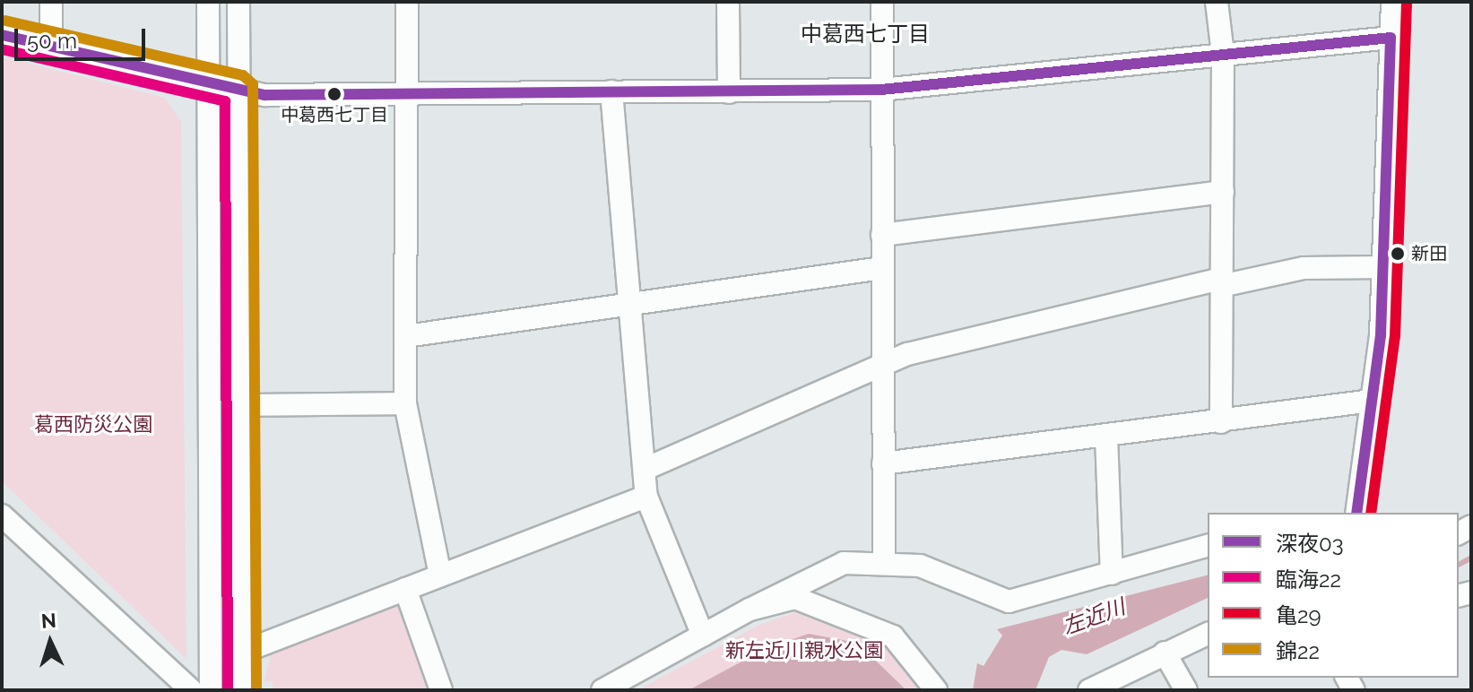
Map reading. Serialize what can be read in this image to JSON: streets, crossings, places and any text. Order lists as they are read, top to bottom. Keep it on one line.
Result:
{"districts":["中葛西七丁目"],"water":["左近川"],"parks":["葛西防災公園","新左近川親水公園"],"places":["中葛西七丁目","新田"],"lines":["transit line 亀29","transit line 錦22","transit line 深夜03","transit line 臨海22"],"legend":["深夜03","臨海22","亀29","錦22"],"scale_bar":"50 m","north":"top"}
